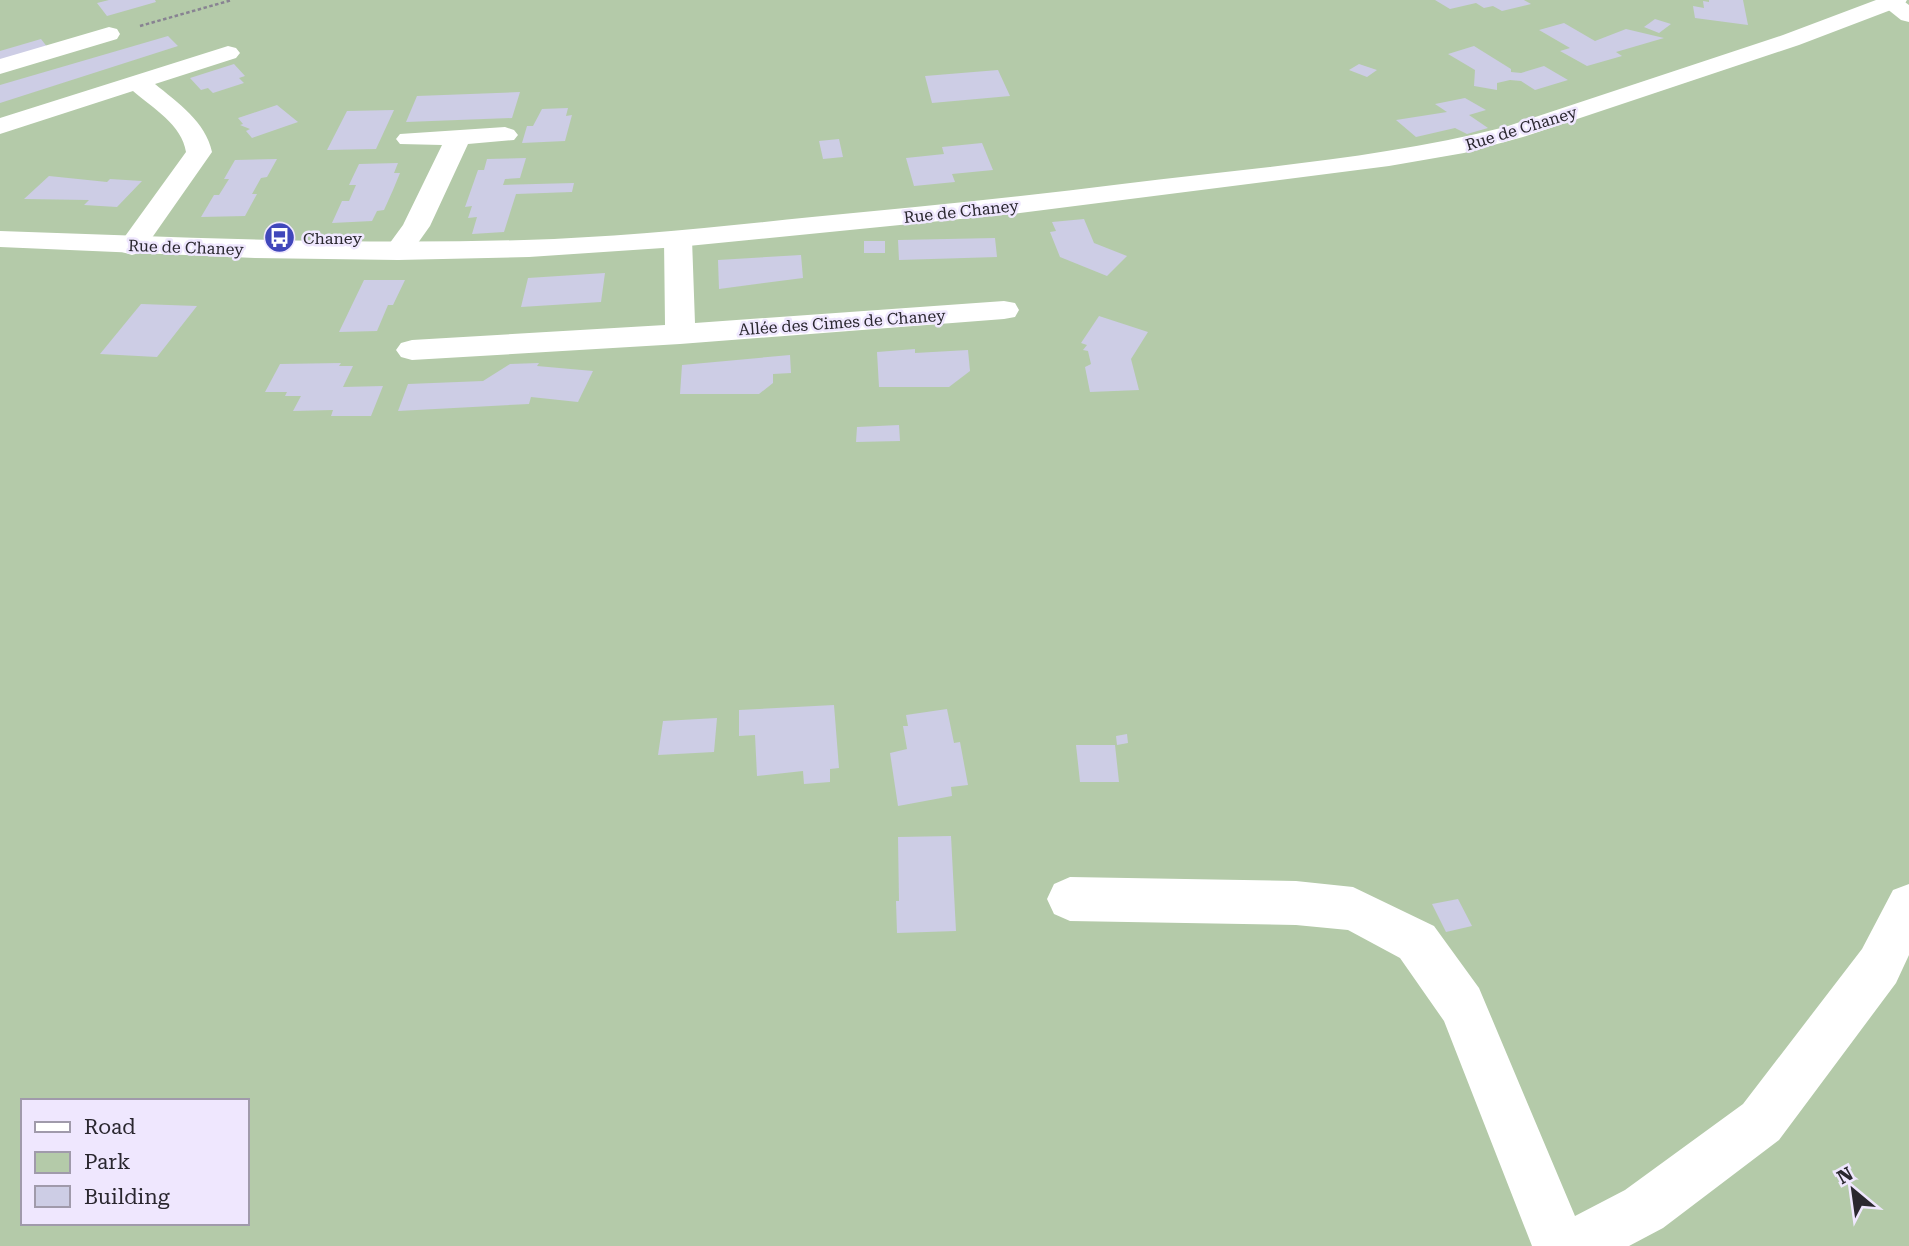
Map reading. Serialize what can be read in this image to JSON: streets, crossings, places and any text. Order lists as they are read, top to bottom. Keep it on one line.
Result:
{"streets":{"street":["Rue de Chaney","Allée des Cimes de Chaney"]},"places":{"bus stop":["Chaney"]},"legend":["Road","Park","Building"],"north":"top left"}
